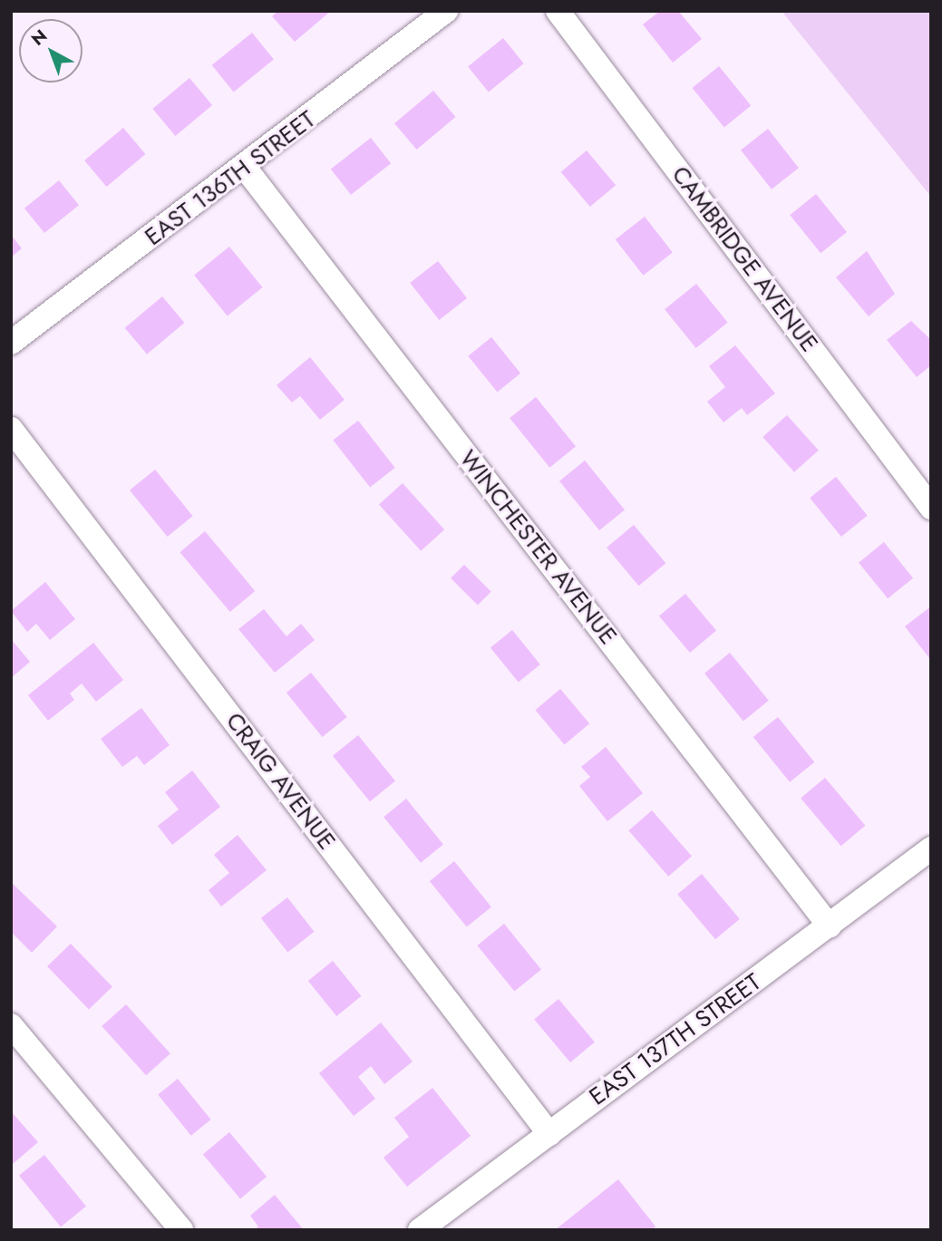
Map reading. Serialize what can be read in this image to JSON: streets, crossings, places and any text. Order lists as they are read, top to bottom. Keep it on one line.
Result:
{"streets":{"street":["EAST 136TH STREET","CAMBRIDGE AVENUE","WINCHESTER AVENUE","CRAIG AVENUE","EAST 137TH STREET"]},"crossings":[["EAST 136TH STREET","WINCHESTER AVENUE"],["WINCHESTER AVENUE","EAST 137TH STREET"],["CRAIG AVENUE","EAST 137TH STREET"]],"north":"top left"}
